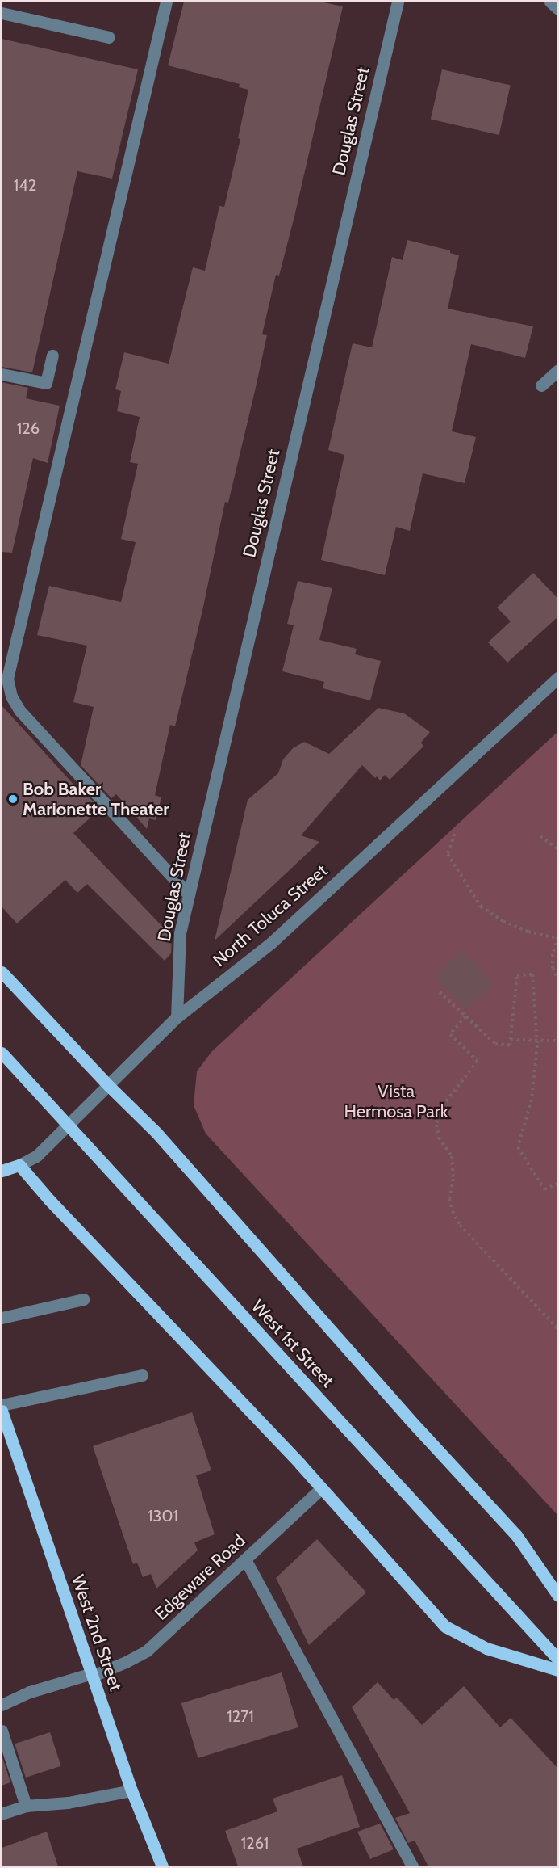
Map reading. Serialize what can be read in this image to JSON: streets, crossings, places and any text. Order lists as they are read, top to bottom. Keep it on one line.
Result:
{"streets":{"main road":["North Toluca Street","West 1st Street","West 2nd Street"],"street":["Douglas Street","Edgeware Road"]},"crossings":[["Douglas Street","North Toluca Street"],["Edgeware Road","West 2nd Street"]],"parks":["Vista Hermosa Park"],"places":["Bob Baker Marionette Theater"],"house_numbers":["142","126","1301","1271","1261"]}
